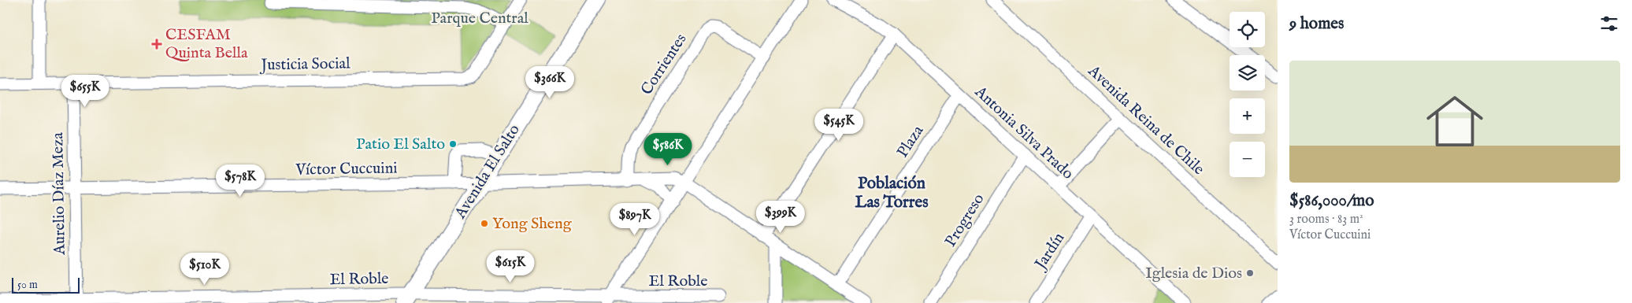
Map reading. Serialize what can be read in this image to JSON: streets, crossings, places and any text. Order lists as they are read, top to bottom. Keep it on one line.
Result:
{"streets":{"main road":["Avenida El Salto"],"street":["Justicia Social","Corrientes","Avenida Reina de Chile","Antonia Silva Prado","Plaza","Víctor Cuccuini","Aurelio Díaz Meza","Progreso","Jardín","El Roble"]},"crossings":[["Justicia Social","Aurelio Díaz Meza"],["Corrientes","Víctor Cuccuini"],["Antonia Silva Prado","Plaza"],["Antonia Silva Prado","Progreso"],["Antonia Silva Prado","Jardín"],["Plaza","Víctor Cuccuini"],["Víctor Cuccuini","Avenida El Salto"],["Víctor Cuccuini","Aurelio Díaz Meza"],["Avenida El Salto","El Roble"],["Aurelio Díaz Meza","El Roble"]],"districts":["Población Las Torres"],"parks":["Parque Central"],"places":{"health":["CESFAM Quinta Bella"],"other":["Patio El Salto","Yong Sheng","Iglesia de Dios"]},"scale_bar":"50 m","page":{"heading":"9 homes","map_buttons":["+","−"],"list":[{"name":"$586,000/mo","note":"3 rooms · 83 m² · Víctor Cuccuini"}],"price":["$366K","$655K","$545K","$586K","$578K","$399K","$897K","$615K","$510K"],"scale":"50 m"}}
